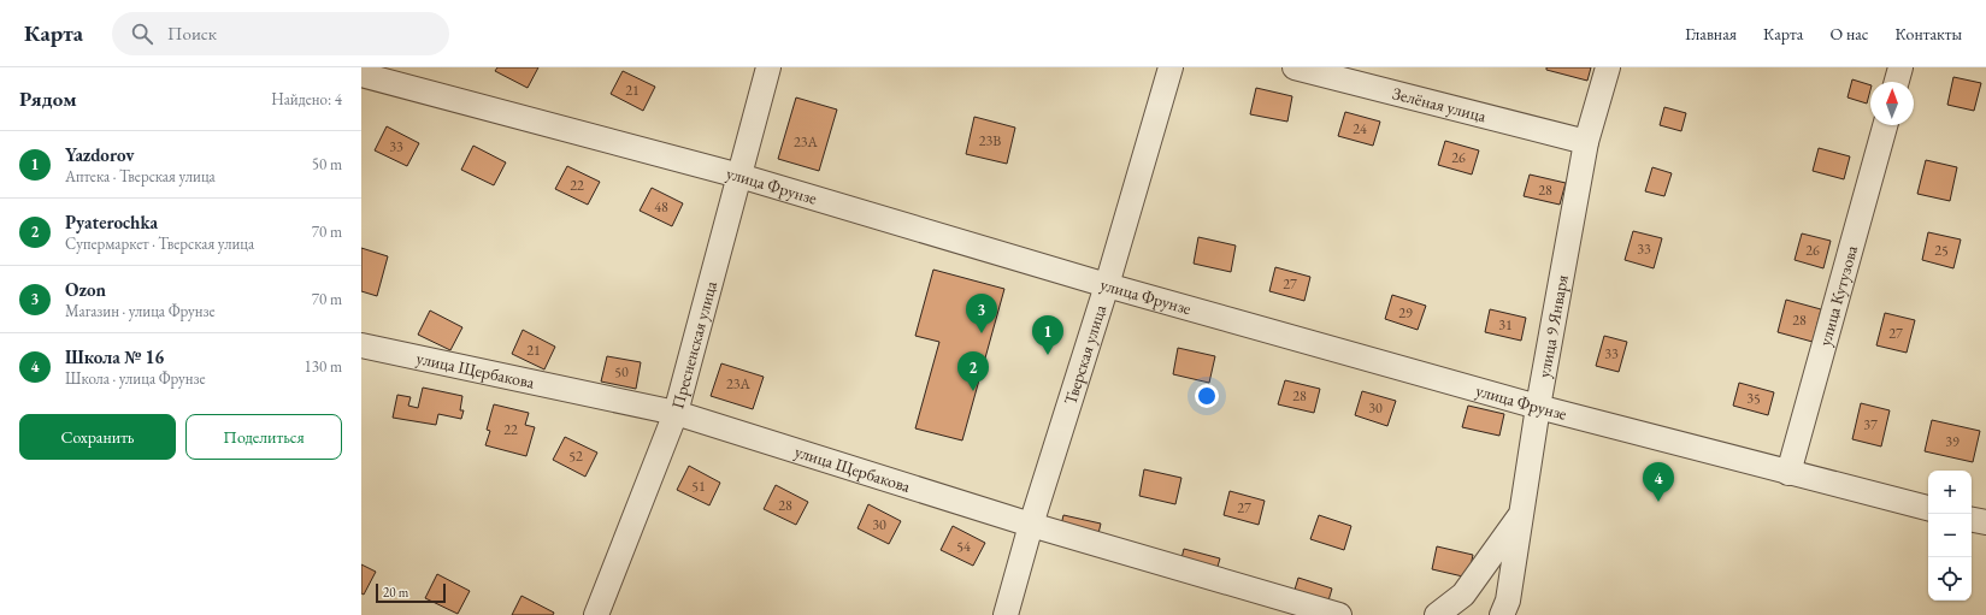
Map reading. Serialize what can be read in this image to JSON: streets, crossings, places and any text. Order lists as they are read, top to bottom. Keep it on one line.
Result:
{"streets":{"street":["Зелёная улица","улица Фрунзе","улица Кутузова","улица 9 Января","Пресненская улица","Тверская улица","улица Щербакова"]},"crossings":[["Зелёная улица","улица 9 Января"],["улица Фрунзе","улица Кутузова"],["улица Фрунзе","улица 9 Января"],["улица Фрунзе","Пресненская улица"],["улица Фрунзе","Тверская улица"],["Пресненская улица","улица Щербакова"],["Тверская улица","улица Щербакова"]],"house_numbers":["21","24","23В","23А","33","26","22","28","48","33","26","25","27","29","28","31","27","21","33","50","23А","28","35","30","37","22","39","52","51","28","27","30","54"],"scale_bar":"20 m","north":"top","page":{"header":"Карта","search":"Поиск","nav":["Главная","Карта","О нас","Контакты"],"heading":["Рядом","Найдено: 4"],"list":[{"mark":"1","name":"Yazdorov","note":"Аптека · Тверская улица","value":"50 m"},{"mark":"2","name":"Pyaterochka","note":"Супермаркет · Тверская улица","value":"70 m"},{"mark":"3","name":"Ozon","note":"Магазин · улица Фрунзе","value":"70 m"},{"mark":"4","name":"Школа № 16","note":"Школа · улица Фрунзе","value":"130 m"}],"pins":["3","1","2","4"],"buttons":["Сохранить","Поделиться"],"map_buttons":["+","−"],"scale":"20 m"}}
